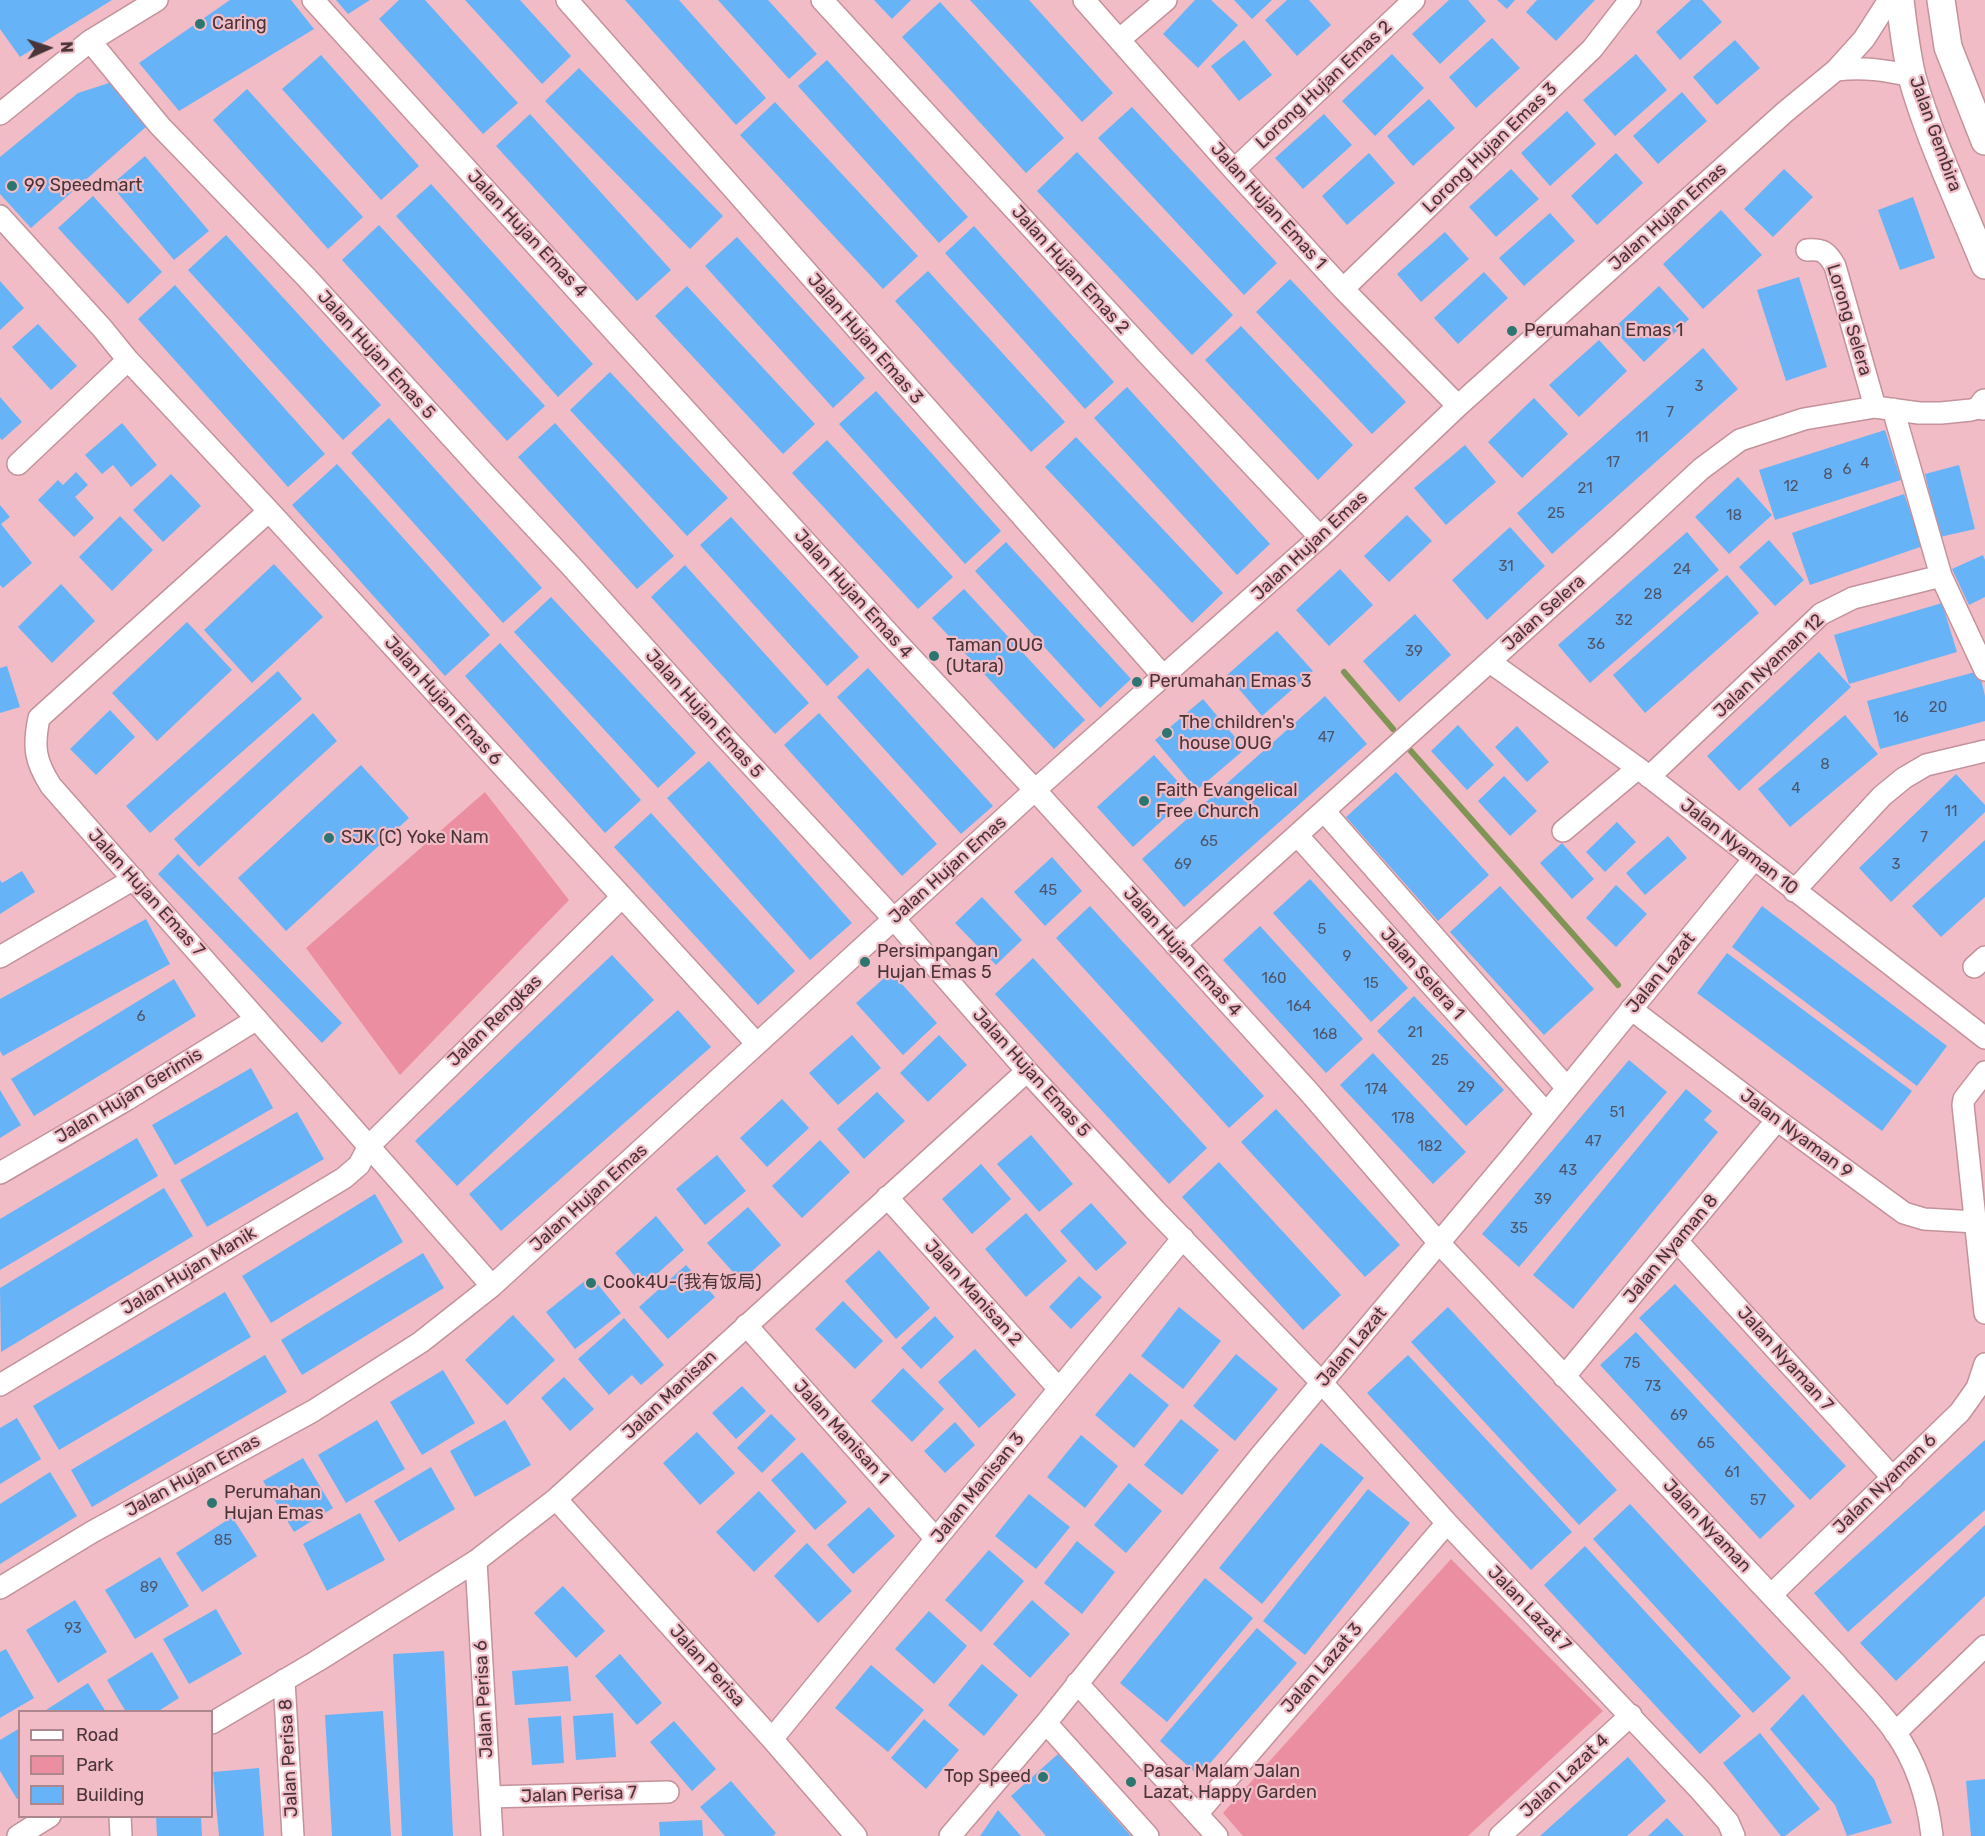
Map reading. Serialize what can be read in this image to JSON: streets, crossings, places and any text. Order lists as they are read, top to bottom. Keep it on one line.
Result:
{"streets":{"main road":["Jalan Gembira"],"street":["Lorong Hujan Emas 2","Lorong Hujan Emas 3","Jalan Hujan Emas 1","Jalan Hujan Emas","Jalan Hujan Emas 4","Jalan Hujan Emas 2","Lorong Selera","Jalan Hujan Emas 3","Jalan Hujan Emas 5","Jalan Selera","Jalan Nyaman 12","Jalan Hujan Emas 6","Jalan Nyaman 10","Jalan Hujan Emas 7","Jalan Lazat","Jalan Selera 1","Jalan Rengkas","Jalan Hujan Gerimis","Jalan Nyaman 9","Jalan Nyaman 8","Jalan Hujan Manik","Jalan Manisan 2","Jalan Nyaman 7","Jalan Manisan","Jalan Manisan 1","Jalan Nyaman 6","Jalan Manisan 3","Jalan Nyaman","Jalan Lazat 7","Jalan Perisa","Jalan Lazat 3","Jalan Perisa 6","Jalan Perisa 8","Jalan Lazat 4","Jalan Perisa 7"]},"crossings":[["Lorong Hujan Emas 2","Jalan Hujan Emas 1"],["Lorong Hujan Emas 3","Jalan Hujan Emas 1"],["Jalan Hujan Emas 1","Jalan Hujan Emas"],["Jalan Hujan Emas","Jalan Hujan Emas 4"],["Jalan Hujan Emas","Jalan Hujan Emas 2"],["Jalan Hujan Emas","Jalan Hujan Emas 3"],["Jalan Hujan Emas","Jalan Hujan Emas 5"],["Jalan Hujan Emas","Jalan Hujan Emas 6"],["Jalan Hujan Emas","Jalan Hujan Emas 7"],["Jalan Hujan Emas 4","Jalan Selera"],["Jalan Hujan Emas 4","Jalan Lazat"],["Jalan Hujan Emas 4","Jalan Nyaman"],["Lorong Selera","Jalan Selera"],["Jalan Hujan Emas 5","Jalan Lazat"],["Jalan Hujan Emas 5","Jalan Manisan"],["Jalan Hujan Emas 5","Jalan Manisan 3"],["Jalan Hujan Emas 5","Jalan Lazat 7"],["Jalan Selera","Jalan Nyaman 10"],["Jalan Selera","Jalan Selera 1"],["Jalan Nyaman 12","Jalan Nyaman 10"],["Jalan Hujan Emas 6","Jalan Hujan Emas 7"],["Jalan Hujan Emas 6","Jalan Rengkas"],["Jalan Nyaman 10","Jalan Lazat"],["Jalan Hujan Emas 7","Jalan Rengkas"],["Jalan Hujan Emas 7","Jalan Hujan Gerimis"],["Jalan Hujan Emas 7","Jalan Hujan Manik"],["Jalan Lazat","Jalan Selera 1"],["Jalan Lazat","Jalan Nyaman 9"],["Jalan Lazat","Jalan Nyaman"],["Jalan Lazat","Jalan Lazat 7"],["Jalan Rengkas","Jalan Hujan Manik"],["Jalan Nyaman 9","Jalan Nyaman 8"],["Jalan Nyaman 8","Jalan Nyaman 7"],["Jalan Nyaman 8","Jalan Nyaman"],["Jalan Manisan 2","Jalan Manisan"],["Jalan Manisan 2","Jalan Manisan 3"],["Jalan Nyaman 7","Jalan Nyaman 6"],["Jalan Manisan","Jalan Manisan 1"],["Jalan Manisan","Jalan Perisa"],["Jalan Manisan","Jalan Perisa 6"],["Jalan Manisan","Jalan Perisa 8"],["Jalan Manisan 1","Jalan Manisan 3"],["Jalan Nyaman 6","Jalan Nyaman"],["Jalan Manisan 3","Jalan Perisa"],["Jalan Lazat 7","Jalan Lazat 3"],["Jalan Lazat 7","Jalan Lazat 4"],["Jalan Perisa 6","Jalan Perisa 7"]],"places":["Caring","99 Speedmart","Perumahan Emas 1","Taman OUG (Utara)","Perumahan Emas 3","The children's house OUG","Faith Evangelical Free Church","SJK (C) Yoke Nam","Persimpangan Hujan Emas 5","Cook4U-(我有饭局)","Perumahan Hujan Emas","Top Speed","Pasar Malam Jalan Lazat, Happy Garden"],"house_numbers":["3","7","11","17","4","6","8","12","21","25","18","31","24","28","32","36","39","20","16","47","8","4","11","7","65","69","3","45","5","9","160","15","164","6","21","168","25","29","174","51","178","47","182","43","39","35","75","73","69","65","61","57","85","89","93"],"legend":["Road","Park","Building"],"north":"right"}
